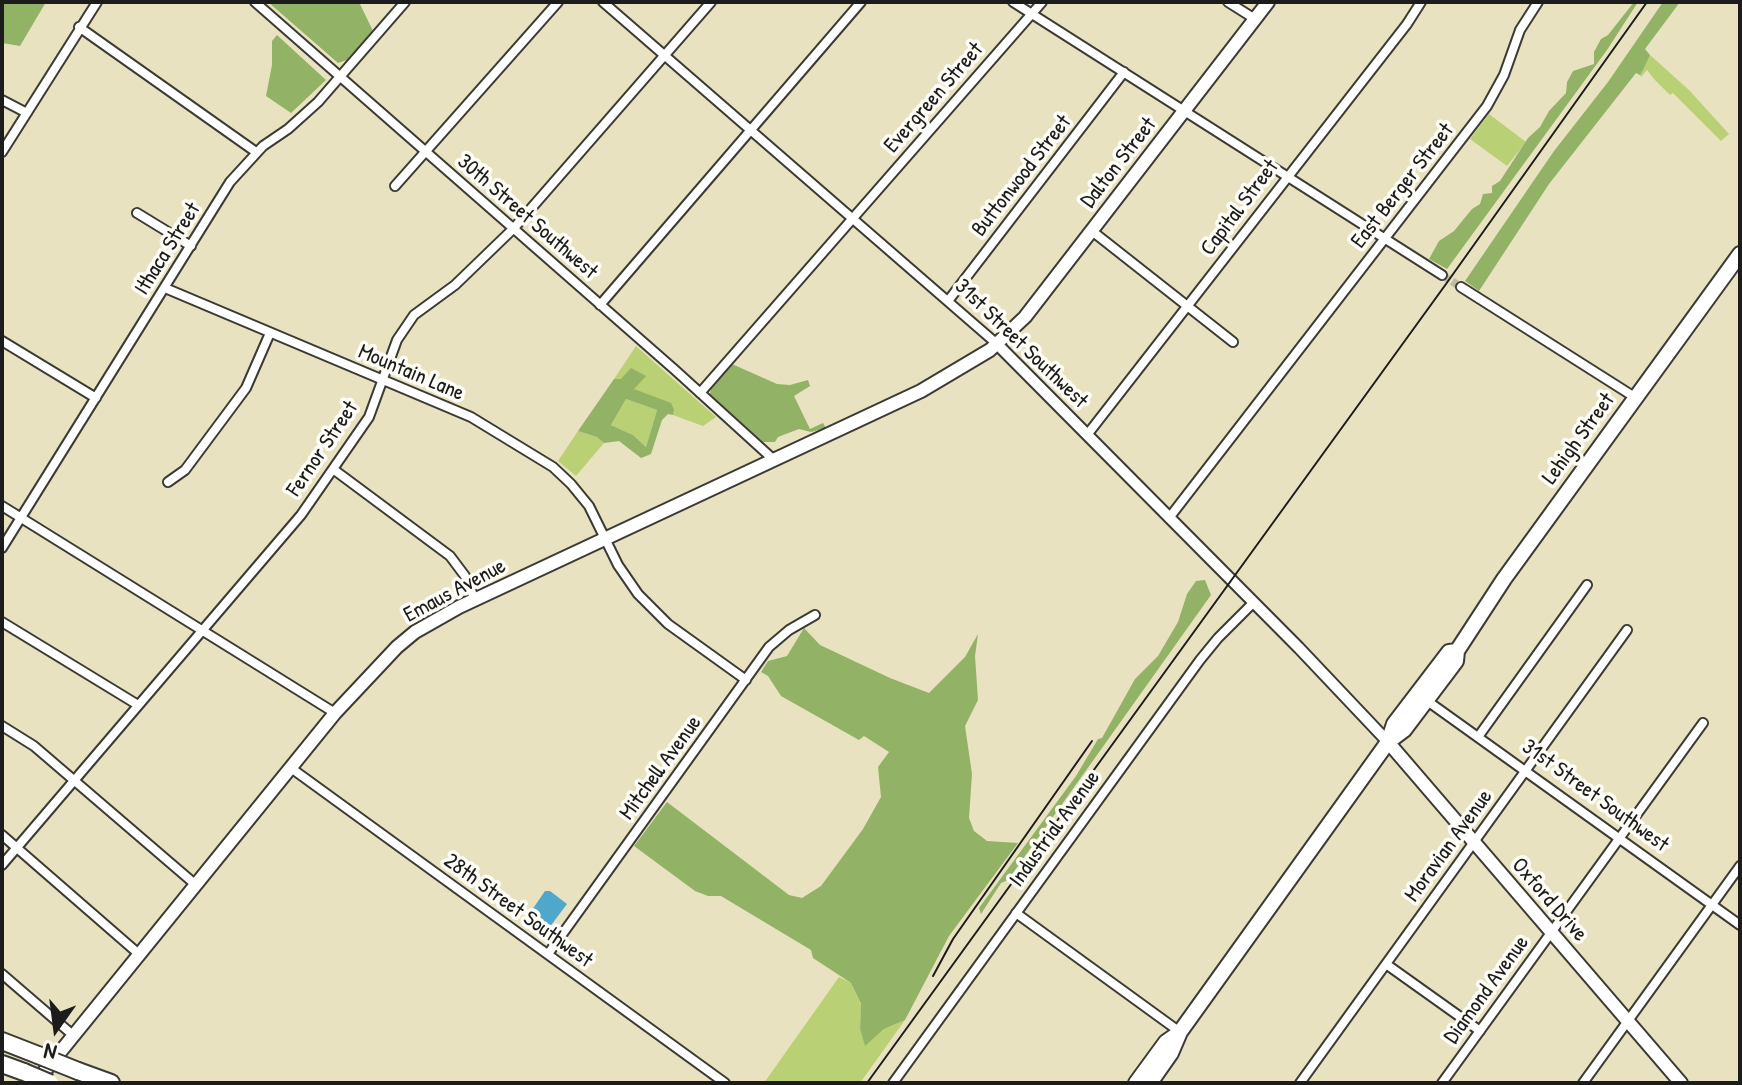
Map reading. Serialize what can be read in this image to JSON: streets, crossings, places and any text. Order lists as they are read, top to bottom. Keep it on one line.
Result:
{"streets":{"highway":["Lehigh Street"],"main road":["Dalton Street","Emaus Avenue","Oxford Drive"],"street":["Evergreen Street","Buttonwood Street","East Berger Street","Capital Street","30th Street Southwest","Ithaca Street","31st Street Southwest","Mountain Lane","Fernor Street","Mitchell Avenue","Industrial Avenue","Moravian Avenue","28th Street Southwest","Diamond Avenue"]},"crossings":[["Evergreen Street","30th Street Southwest"],["Evergreen Street","31st Street Southwest"],["Dalton Street","31st Street Southwest"],["Dalton Street","Emaus Avenue"],["Buttonwood Street","31st Street Southwest"],["East Berger Street","31st Street Southwest"],["Capital Street","31st Street Southwest"],["30th Street Southwest","Ithaca Street"],["30th Street Southwest","Fernor Street"],["30th Street Southwest","Emaus Avenue"],["Ithaca Street","Mountain Lane"],["31st Street Southwest","Lehigh Street"],["31st Street Southwest","Fernor Street"],["31st Street Southwest","Emaus Avenue"],["31st Street Southwest","Industrial Avenue"],["31st Street Southwest","Moravian Avenue"],["31st Street Southwest","Oxford Drive"],["31st Street Southwest","Diamond Avenue"],["Mountain Lane","Fernor Street"],["Mountain Lane","Emaus Avenue"],["Mountain Lane","Mitchell Avenue"],["Lehigh Street","Oxford Drive"],["Emaus Avenue","28th Street Southwest"],["Mitchell Avenue","28th Street Southwest"],["Moravian Avenue","Oxford Drive"],["Oxford Drive","Diamond Avenue"]],"north":"bottom"}
